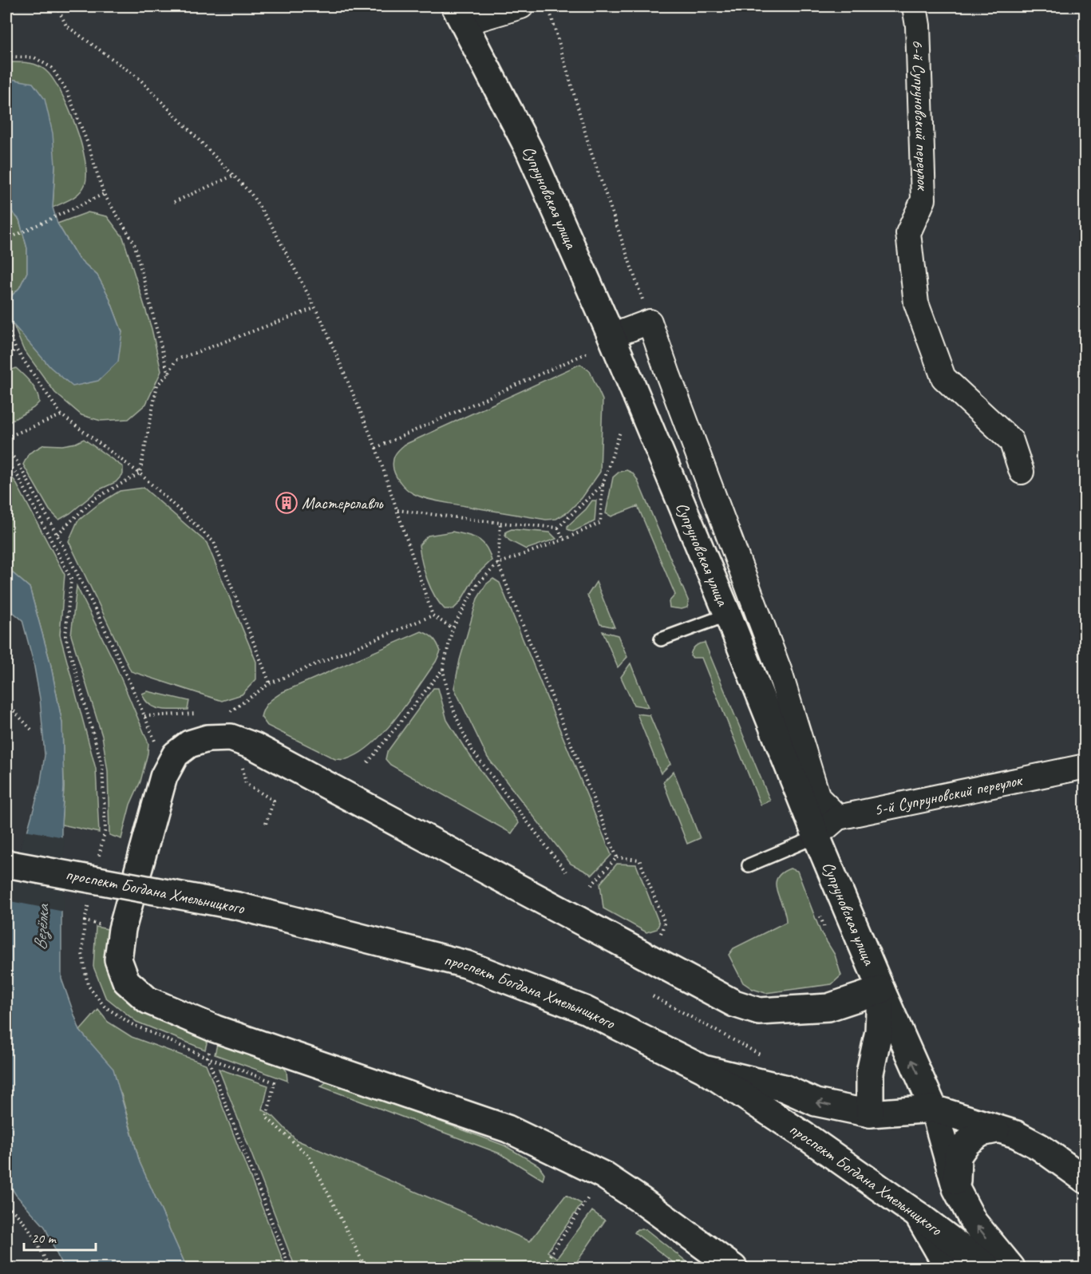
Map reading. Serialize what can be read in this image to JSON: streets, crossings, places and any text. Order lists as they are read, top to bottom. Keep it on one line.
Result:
{"streets":{"street":["6-й Супруновский переулок","Супруновская улица","5-й Супруновский переулок","проспект Богдана Хмельницкого"]},"crossings":[["Супруновская улица","5-й Супруновский переулок"]],"water":["Везёлка"],"places":{"building":["Мастерславль"]},"scale_bar":"20 m"}
